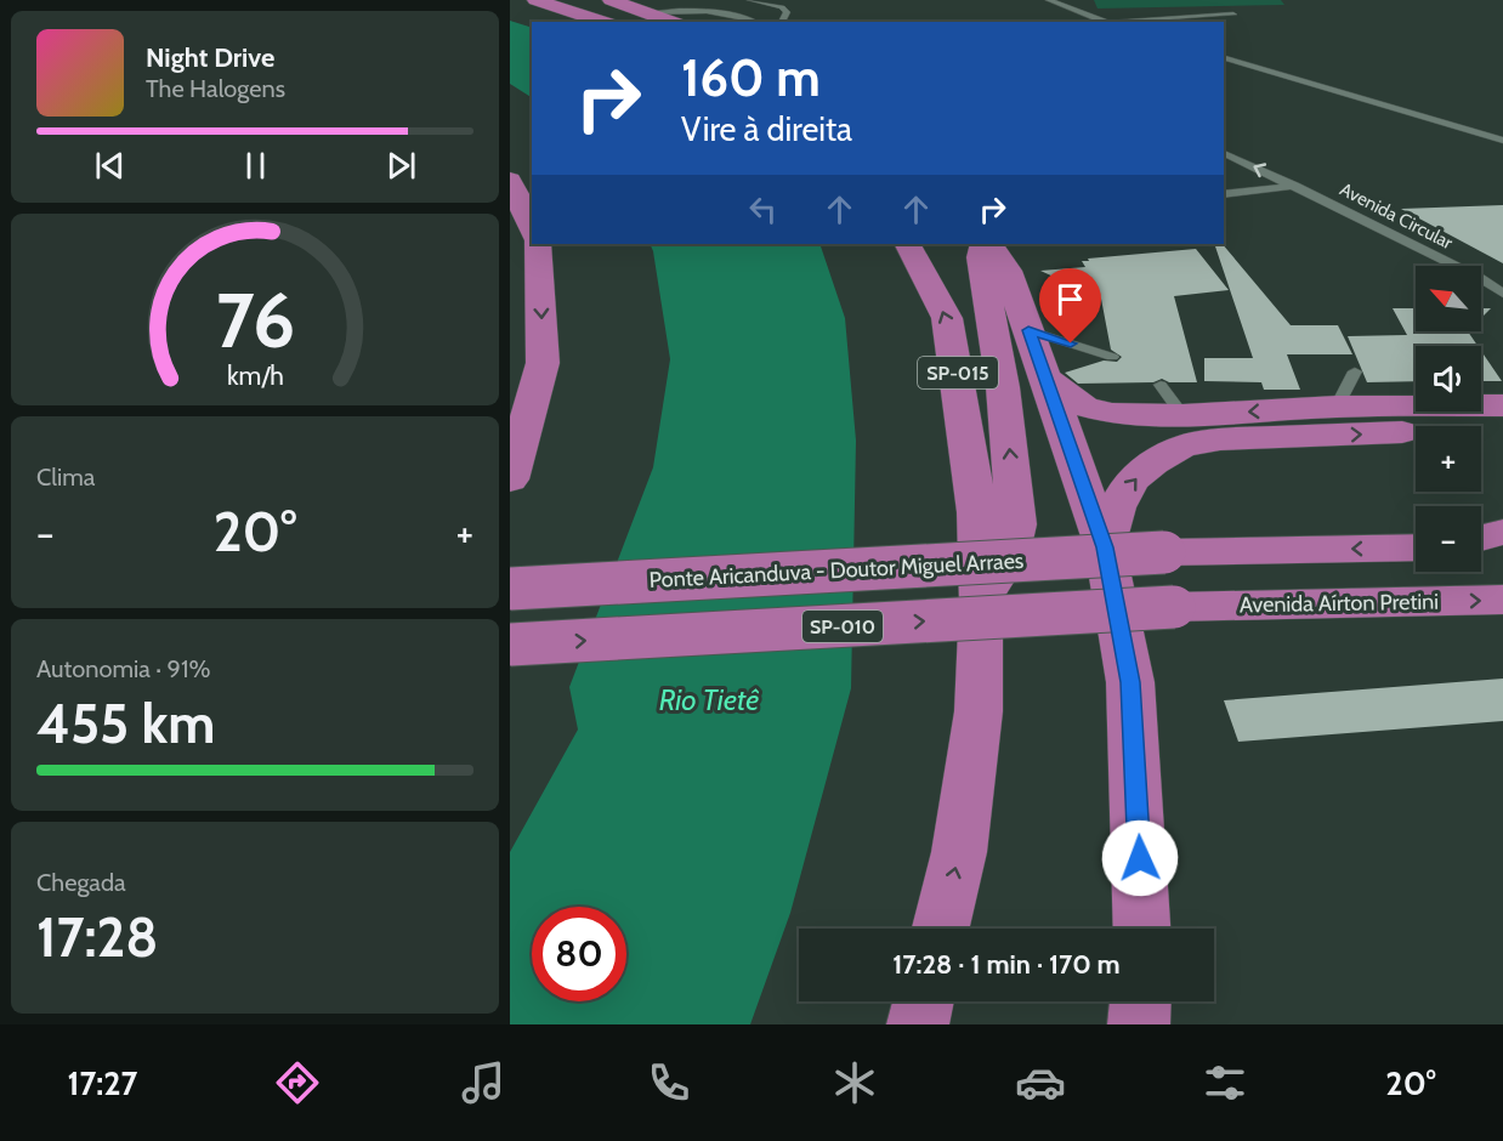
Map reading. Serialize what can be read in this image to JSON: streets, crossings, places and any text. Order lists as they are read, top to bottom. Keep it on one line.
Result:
{"streets":{"highway":["SP-015","Ponte Aricanduva - Doutor Miguel Arraes","Avenida Aírton Pretini","SP-010"],"lane":["Avenida Circular"]},"water":["Rio Tietê"],"north":"top left","page":{"turn":["160 m","Vire à direita"],"song":["Night Drive","The Halogens"],"map_buttons":["+","−"],"tile":["Clima",["Autonomia · 91%","455 km"],["Chegada","17:28"]],"heat":["−","20°","+"],"limit":"80","trip":"17:28 · 1 min · 170 m","tabs":["17:27","20°"],"gauge":["76","km/h"]}}
